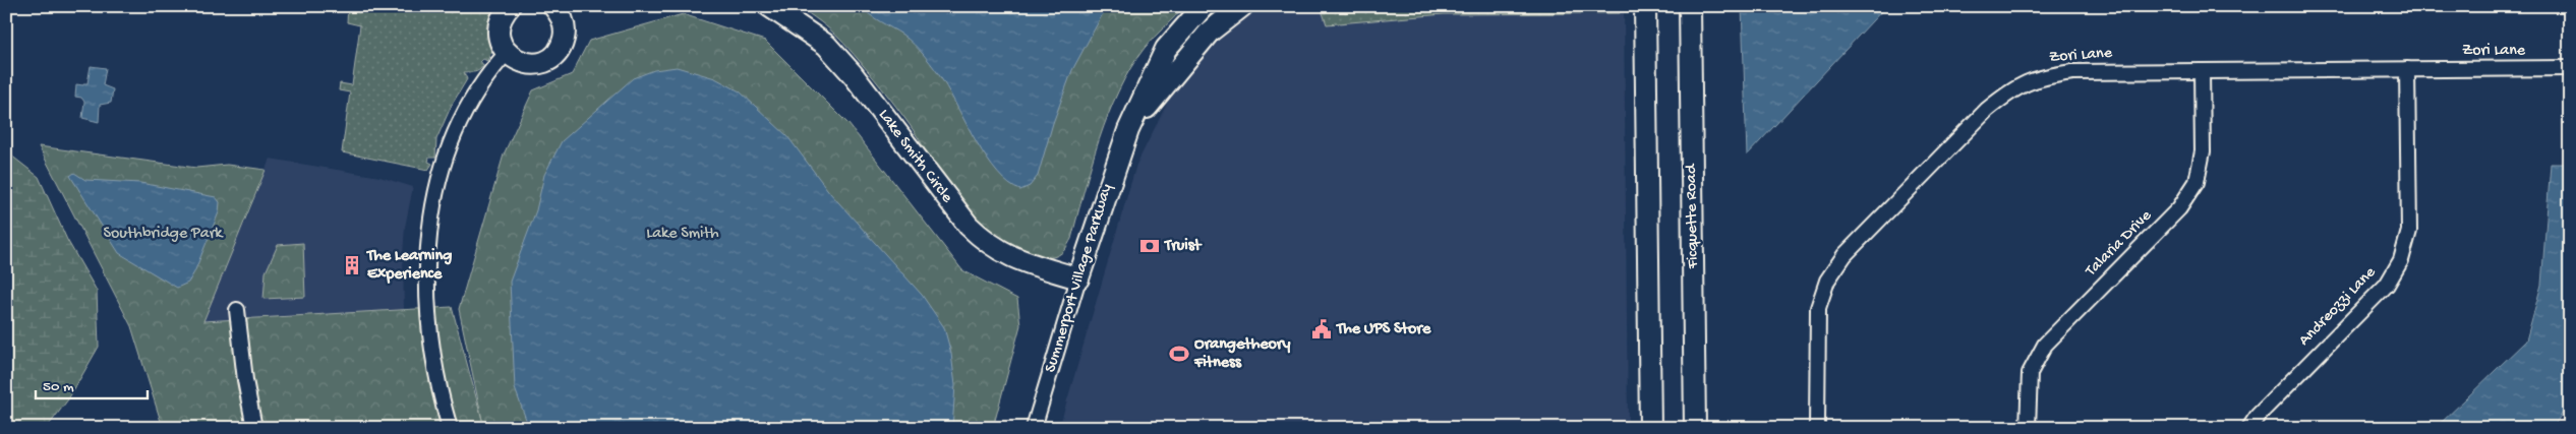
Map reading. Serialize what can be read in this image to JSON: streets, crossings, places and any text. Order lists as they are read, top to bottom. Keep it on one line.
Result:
{"streets":{"street":["Zori Lane","Lake Smith Circle","Ficquette Road","Talaria Drive","Summerport Village Parkway","Andreozzi Lane"]},"crossings":[["Zori Lane","Talaria Drive"],["Zori Lane","Andreozzi Lane"],["Lake Smith Circle","Summerport Village Parkway"]],"parks":["Southbridge Park","Lake Smith"],"places":{"bank":["Truist"],"building":["The Learning Experience"],"public building":["The UPS Store"],"sports":["Orangetheory Fitness"]},"scale_bar":"50 m"}
